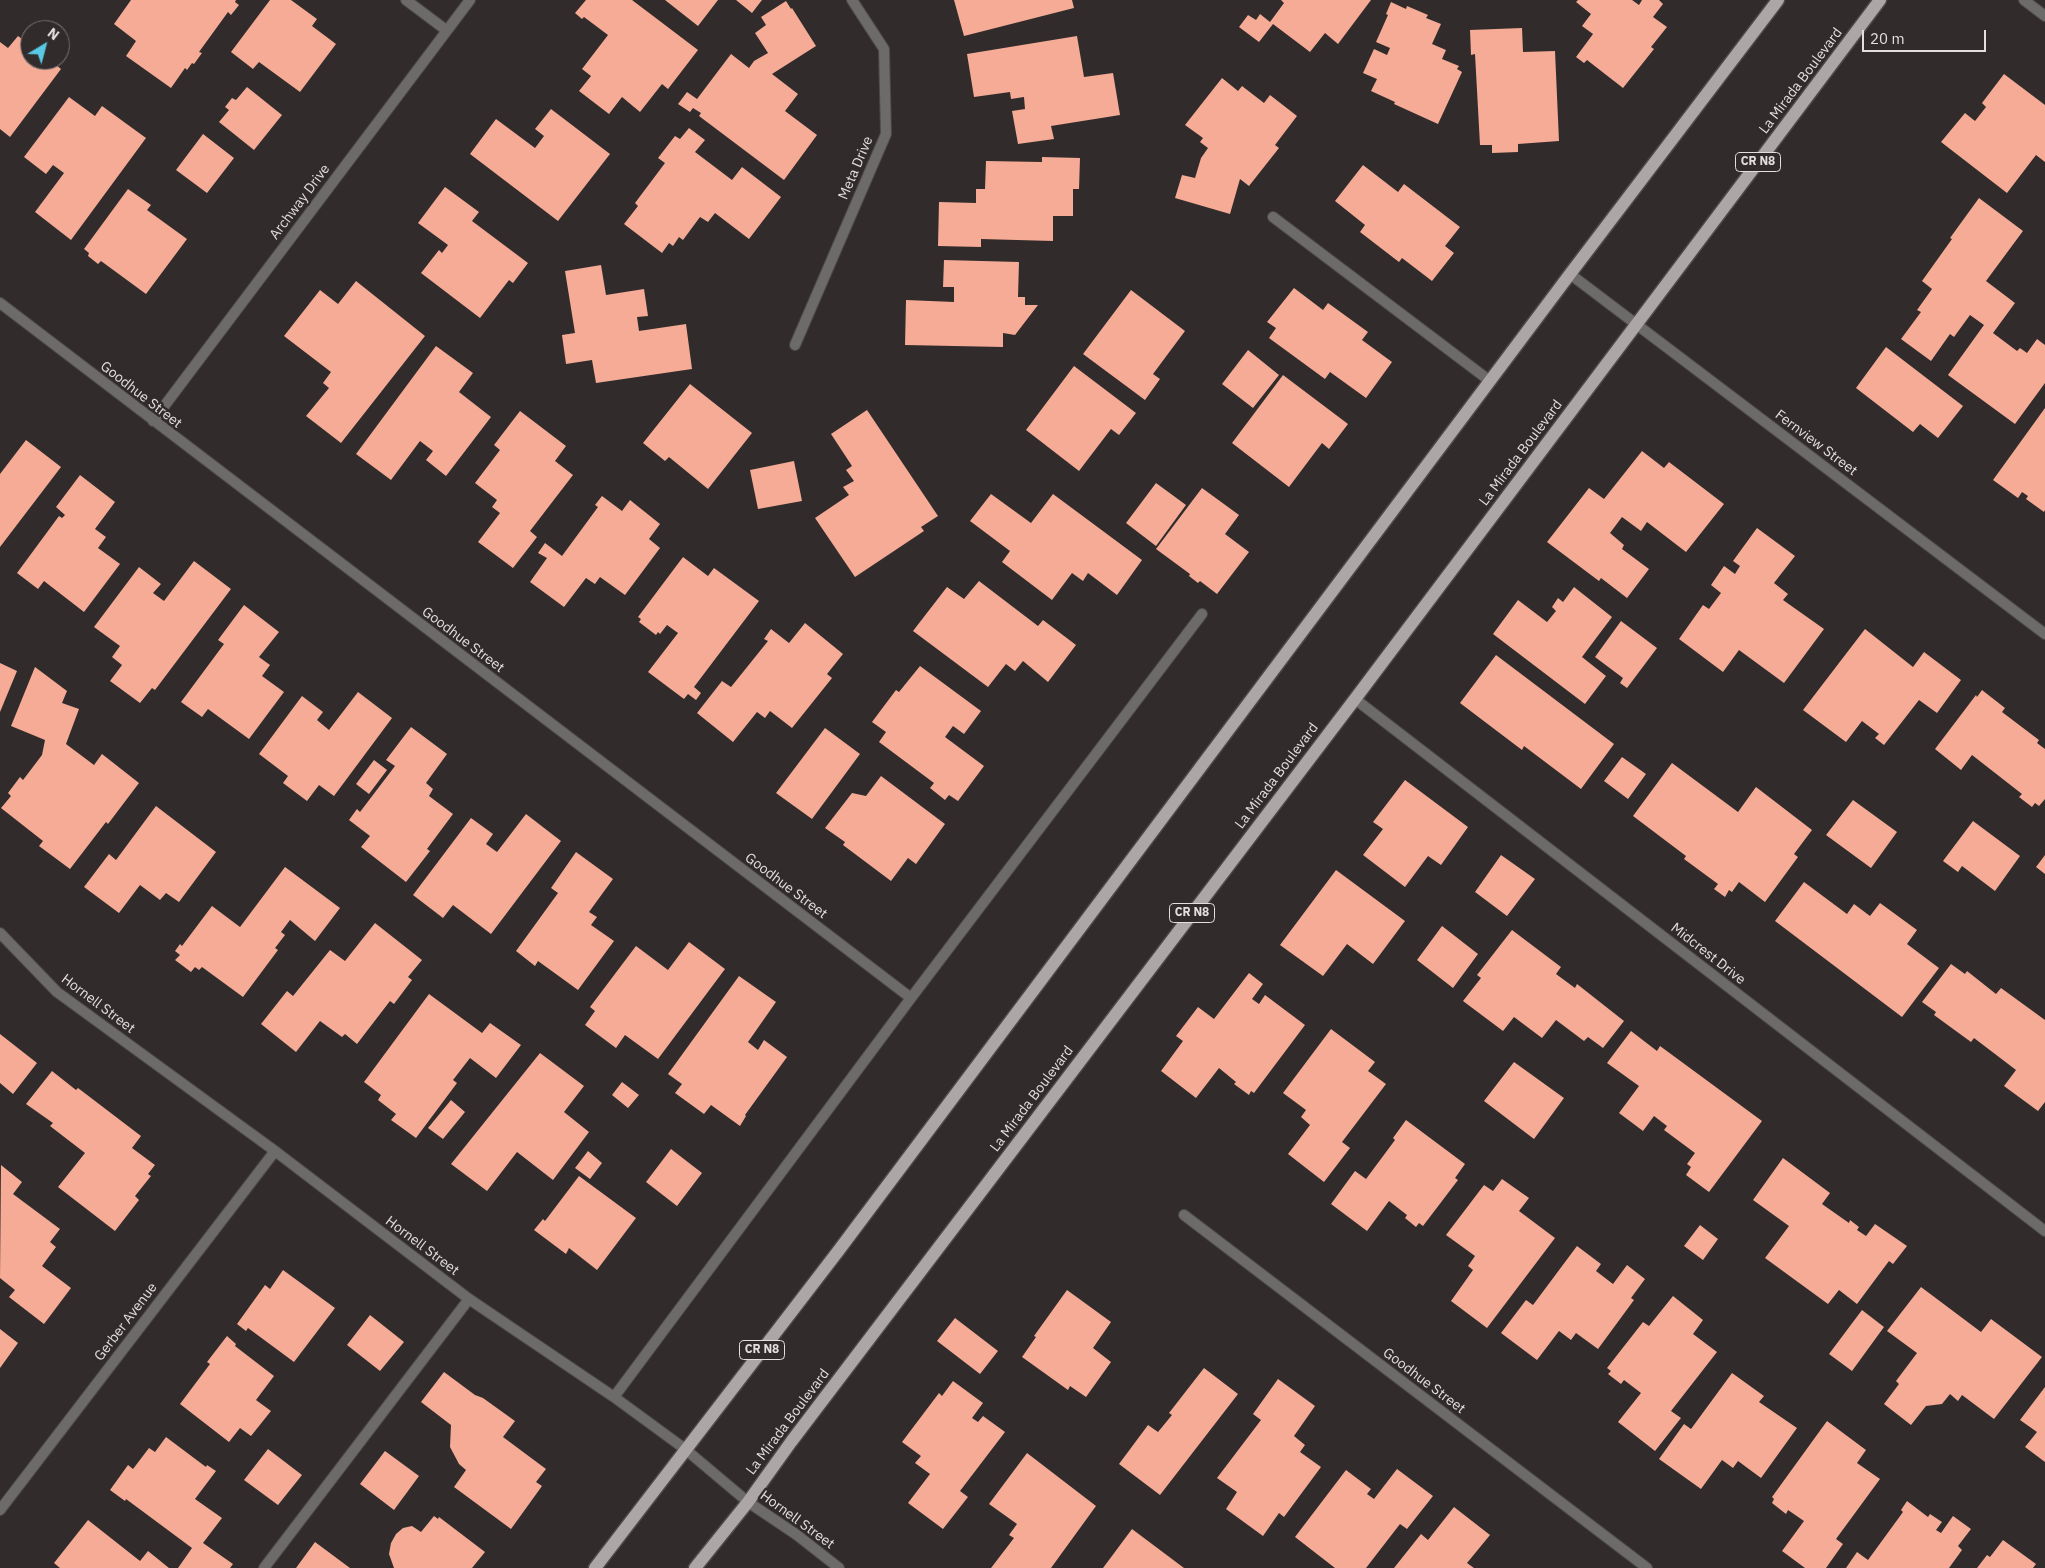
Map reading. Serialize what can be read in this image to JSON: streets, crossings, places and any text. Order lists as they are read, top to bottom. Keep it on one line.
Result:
{"streets":{"main road":["La Mirada Boulevard","CR N8"],"street":["Meta Drive","Archway Drive","Goodhue Street","Fernview Street","Midcrest Drive","Hornell Street","Gerber Avenue"]},"crossings":[["La Mirada Boulevard","Fernview Street"],["La Mirada Boulevard","Midcrest Drive"],["La Mirada Boulevard","Hornell Street"],["CR N8","Fernview Street"],["CR N8","Hornell Street"],["Archway Drive","Goodhue Street"],["Hornell Street","Gerber Avenue"]],"scale_bar":"20 m","north":"top right"}
